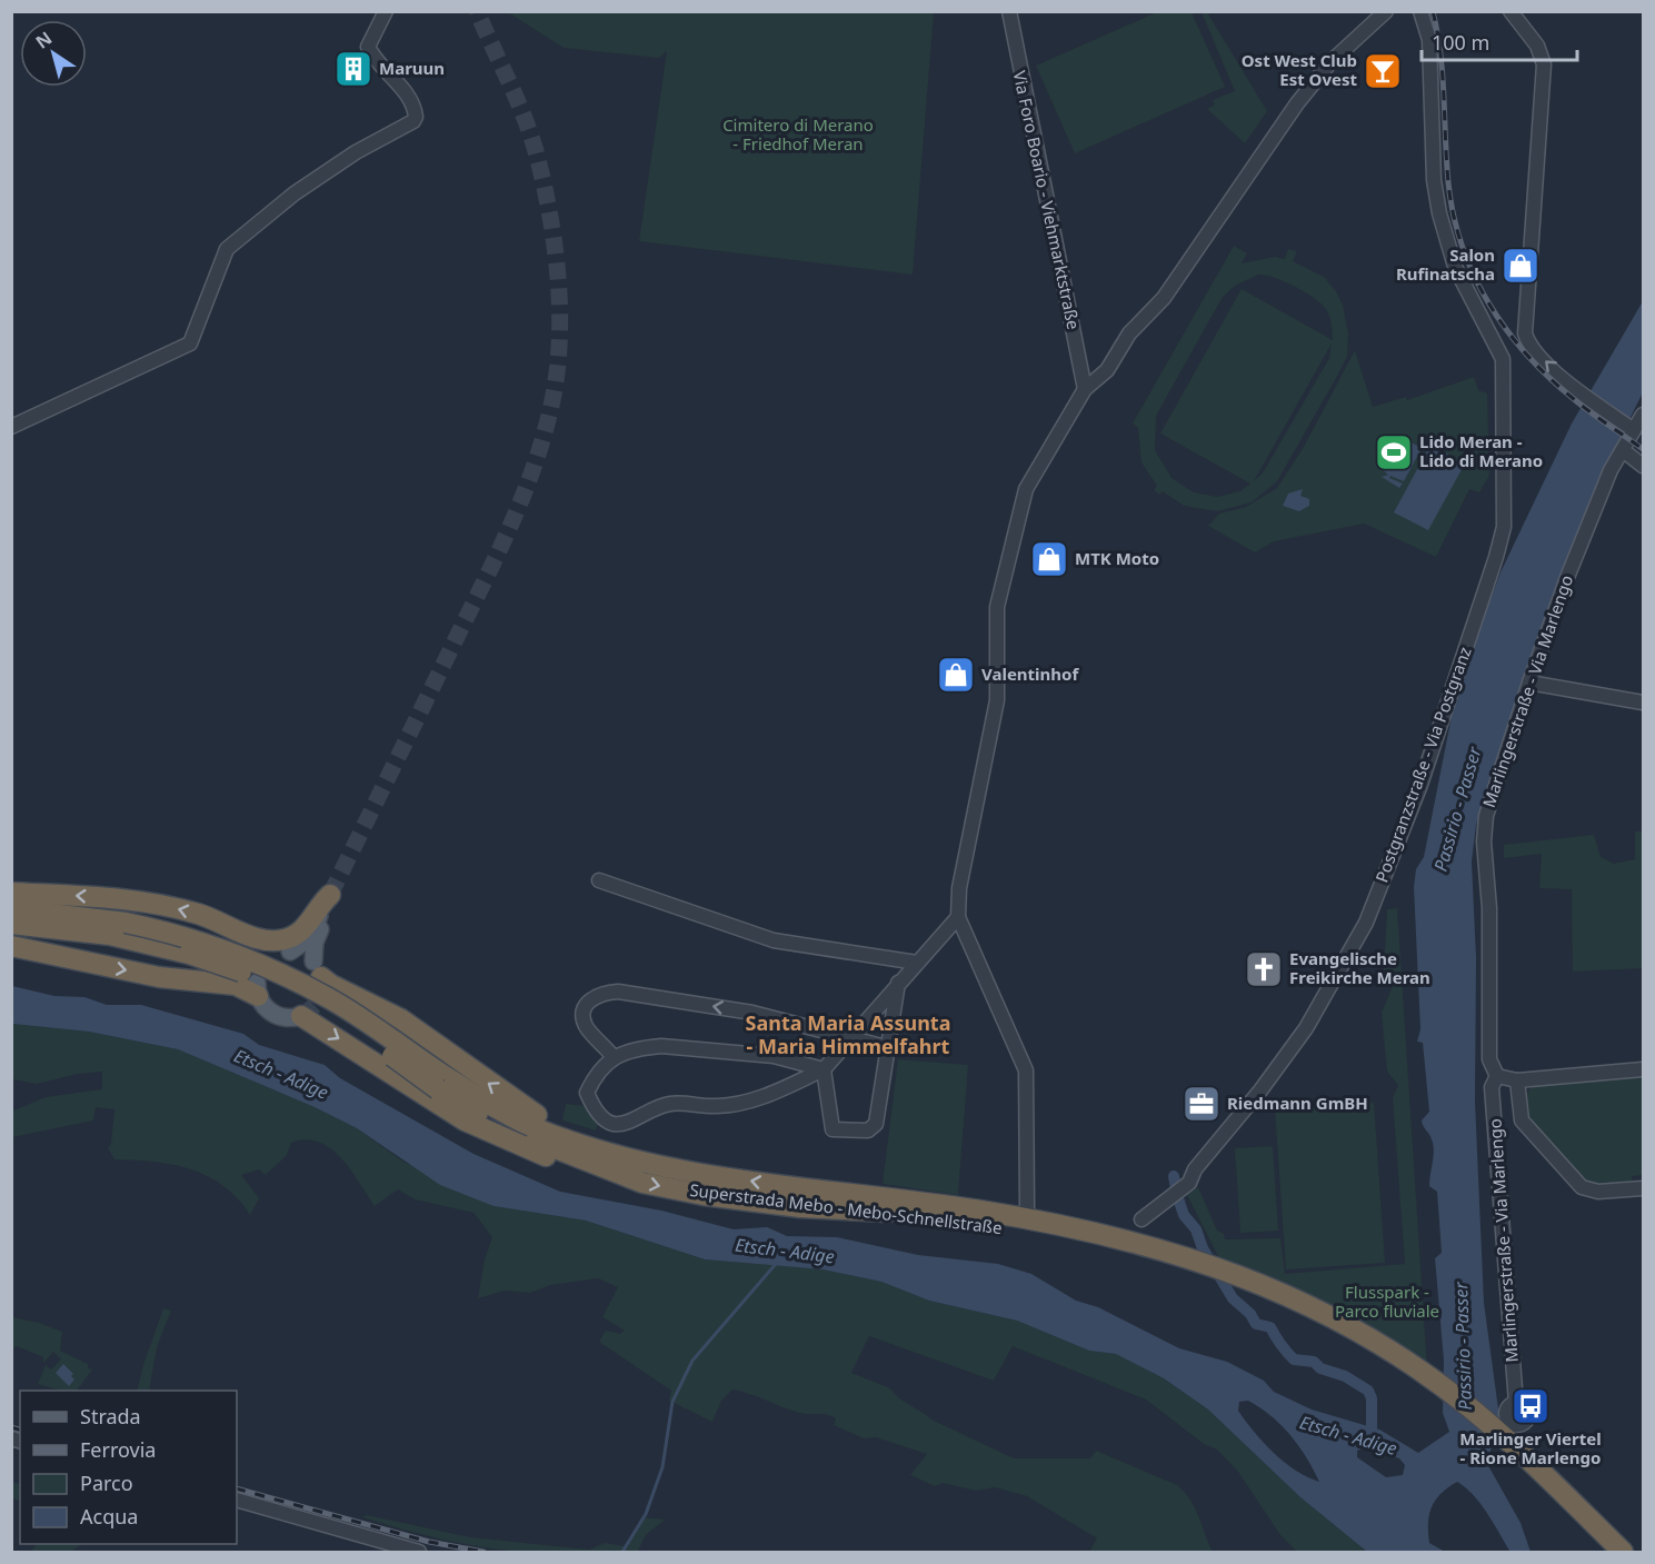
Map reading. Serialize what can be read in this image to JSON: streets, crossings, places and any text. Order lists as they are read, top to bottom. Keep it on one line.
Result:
{"streets":{"highway":["Superstrada Mebo - Mebo-Schnellstraße"],"street":["Via Foro Boario - Viehmarktstraße","Marlingerstraße - Via Marlengo","Postgranzstraße - Via Postgranz"]},"districts":["Santa Maria Assunta - Maria Himmelfahrt"],"water":["Passirio - Passer","Etsch - Adige"],"parks":["Cimitero di Merano - Friedhof Meran","Flusspark - Parco fluviale"],"places":{"building":["Maruun"],"bar":["Ost West Club Est Ovest"],"shop":["Salon Rufinatscha","MTK Moto","Valentinhof"],"sports":["Lido Meran - Lido di Merano"],"church":["Evangelische Freikirche Meran"],"office":["Riedmann GmBH"],"bus stop":["Marlinger Viertel - Rione Marlengo"]},"legend":["Strada","Ferrovia","Parco","Acqua"],"scale_bar":"100 m","north":"top left"}
